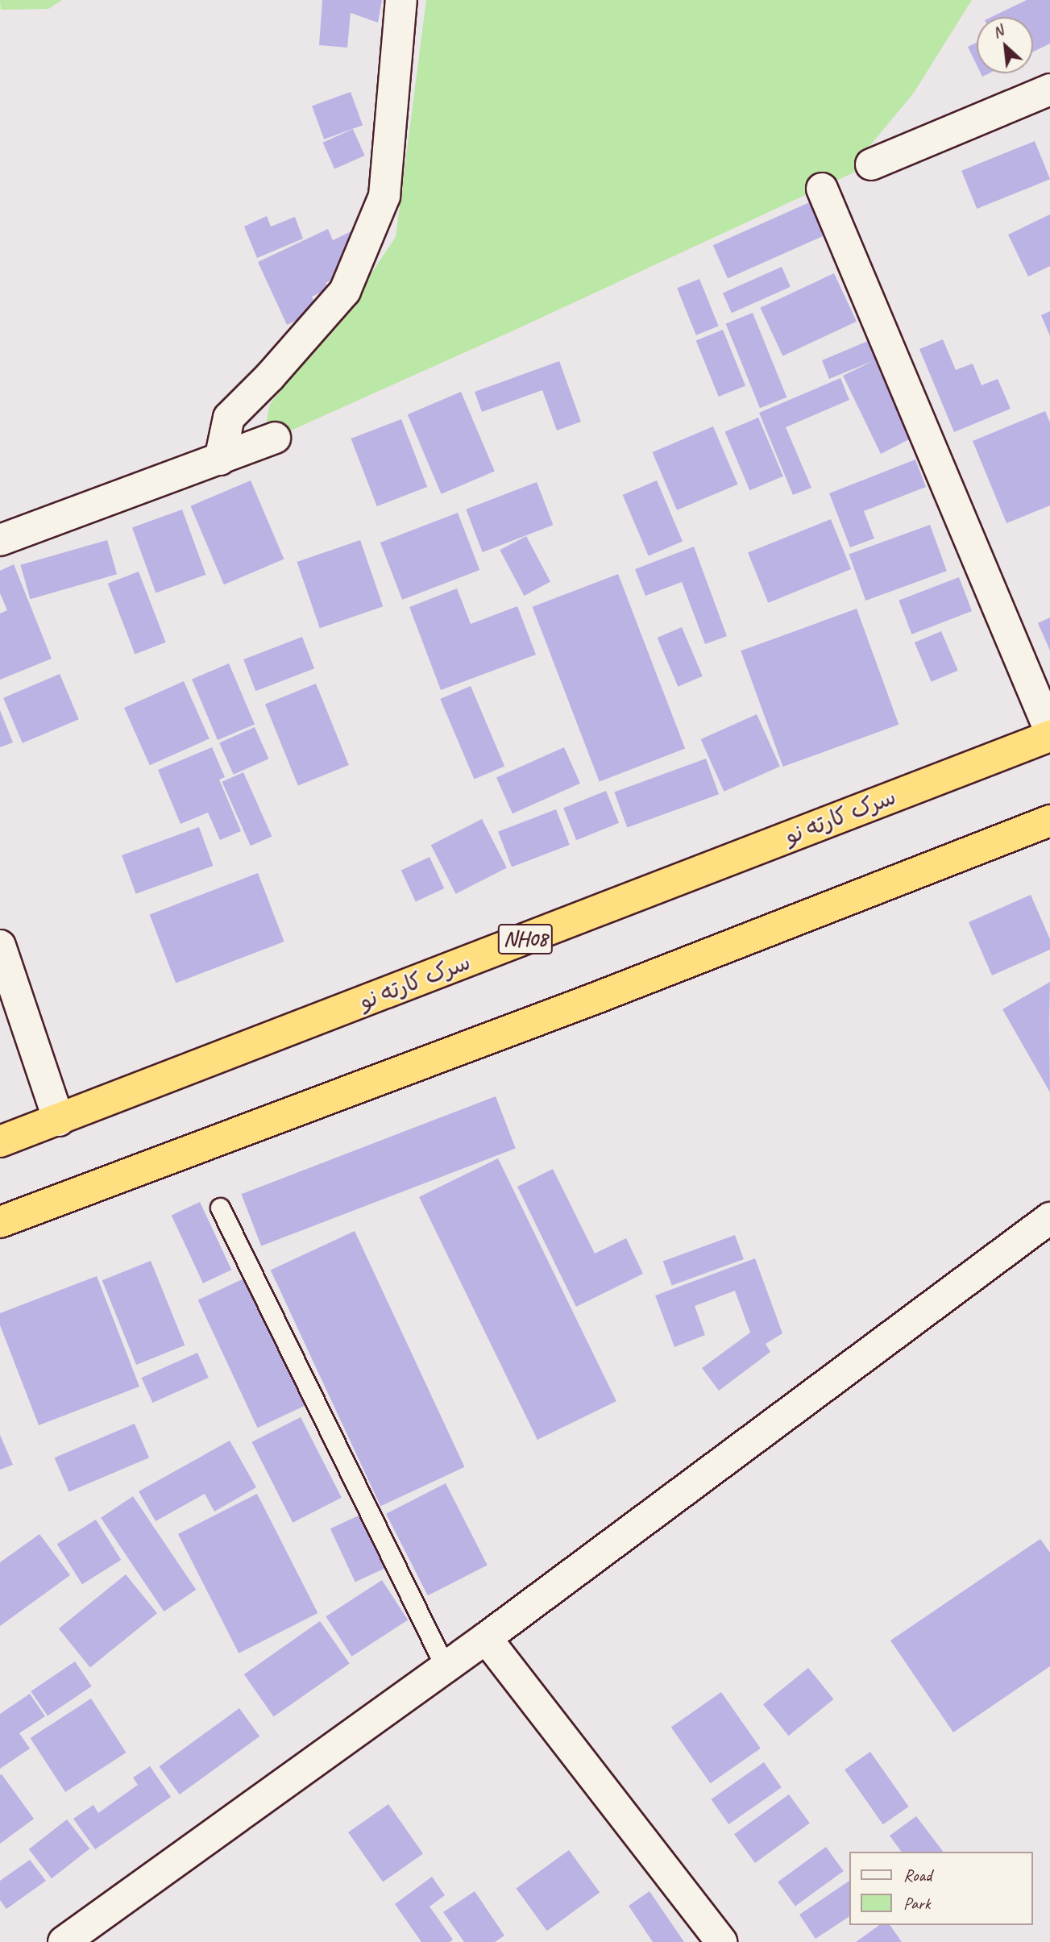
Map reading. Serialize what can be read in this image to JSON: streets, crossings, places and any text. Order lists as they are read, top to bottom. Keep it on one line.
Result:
{"streets":{"highway":["سرک کارته نو","NH08"]},"legend":["Road","Park"],"north":"top left"}
